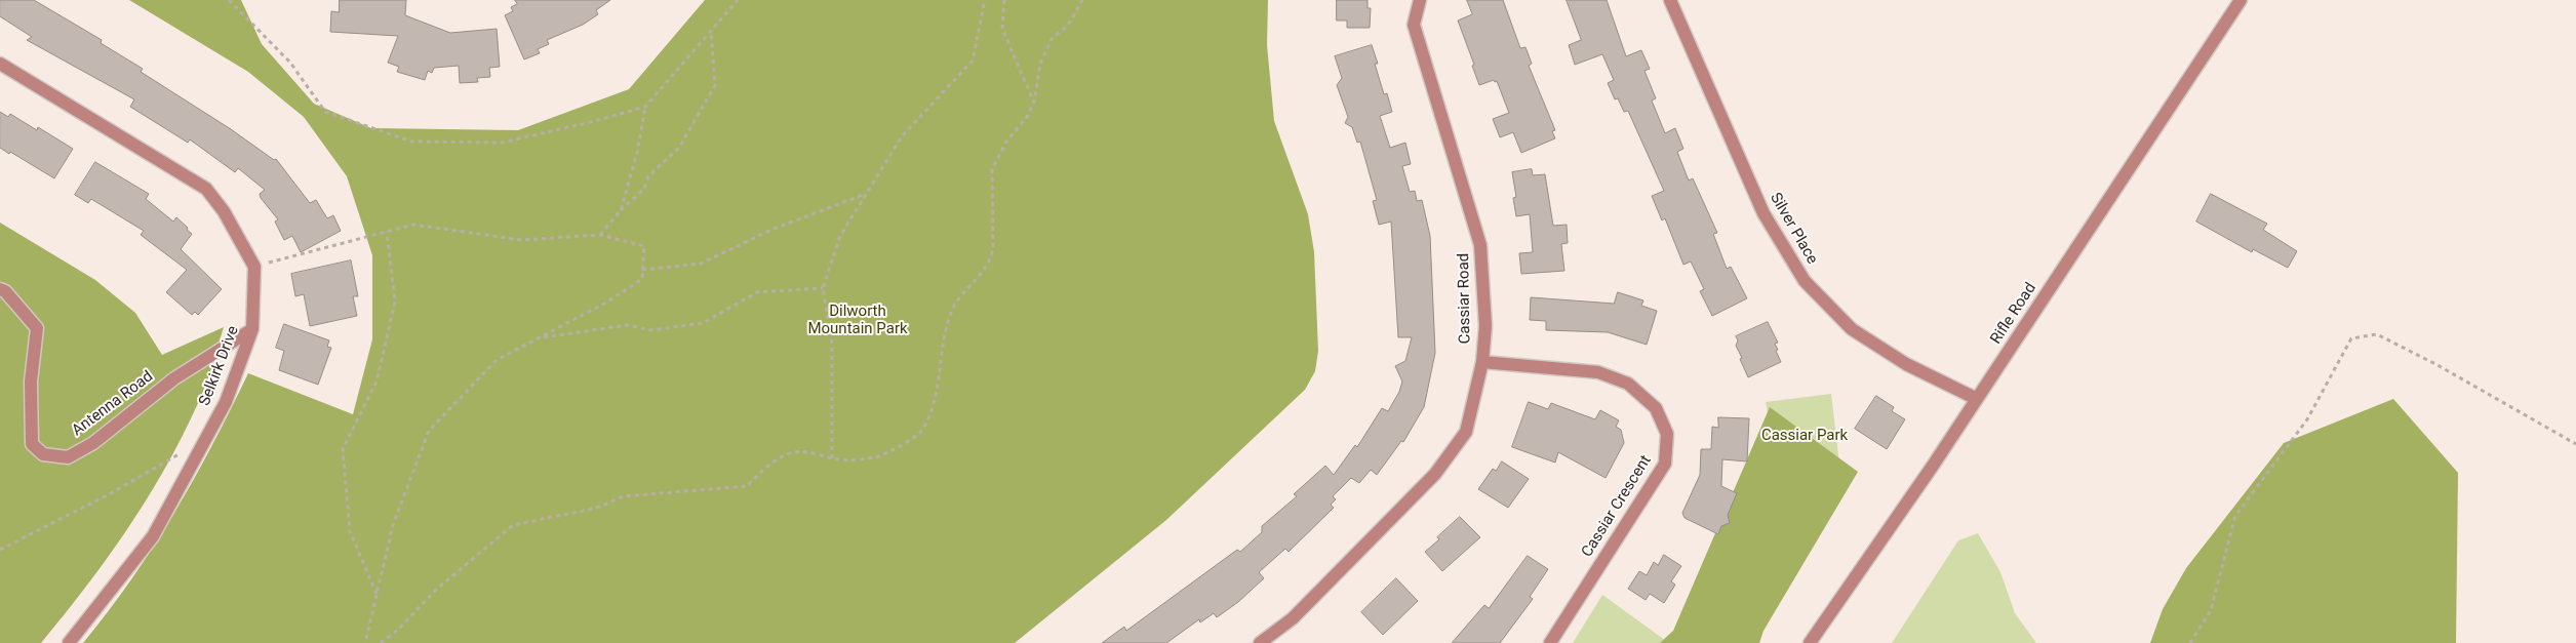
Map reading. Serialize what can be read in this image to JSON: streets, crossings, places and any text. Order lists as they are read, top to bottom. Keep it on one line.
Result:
{"streets":{"street":["Silver Place","Cassiar Road","Rifle Road","Selkirk Drive","Antenna Road","Cassiar Crescent"]},"crossings":[["Silver Place","Rifle Road"],["Cassiar Road","Cassiar Crescent"],["Selkirk Drive","Antenna Road"]],"parks":["Dilworth Mountain Park","Cassiar Park"]}
